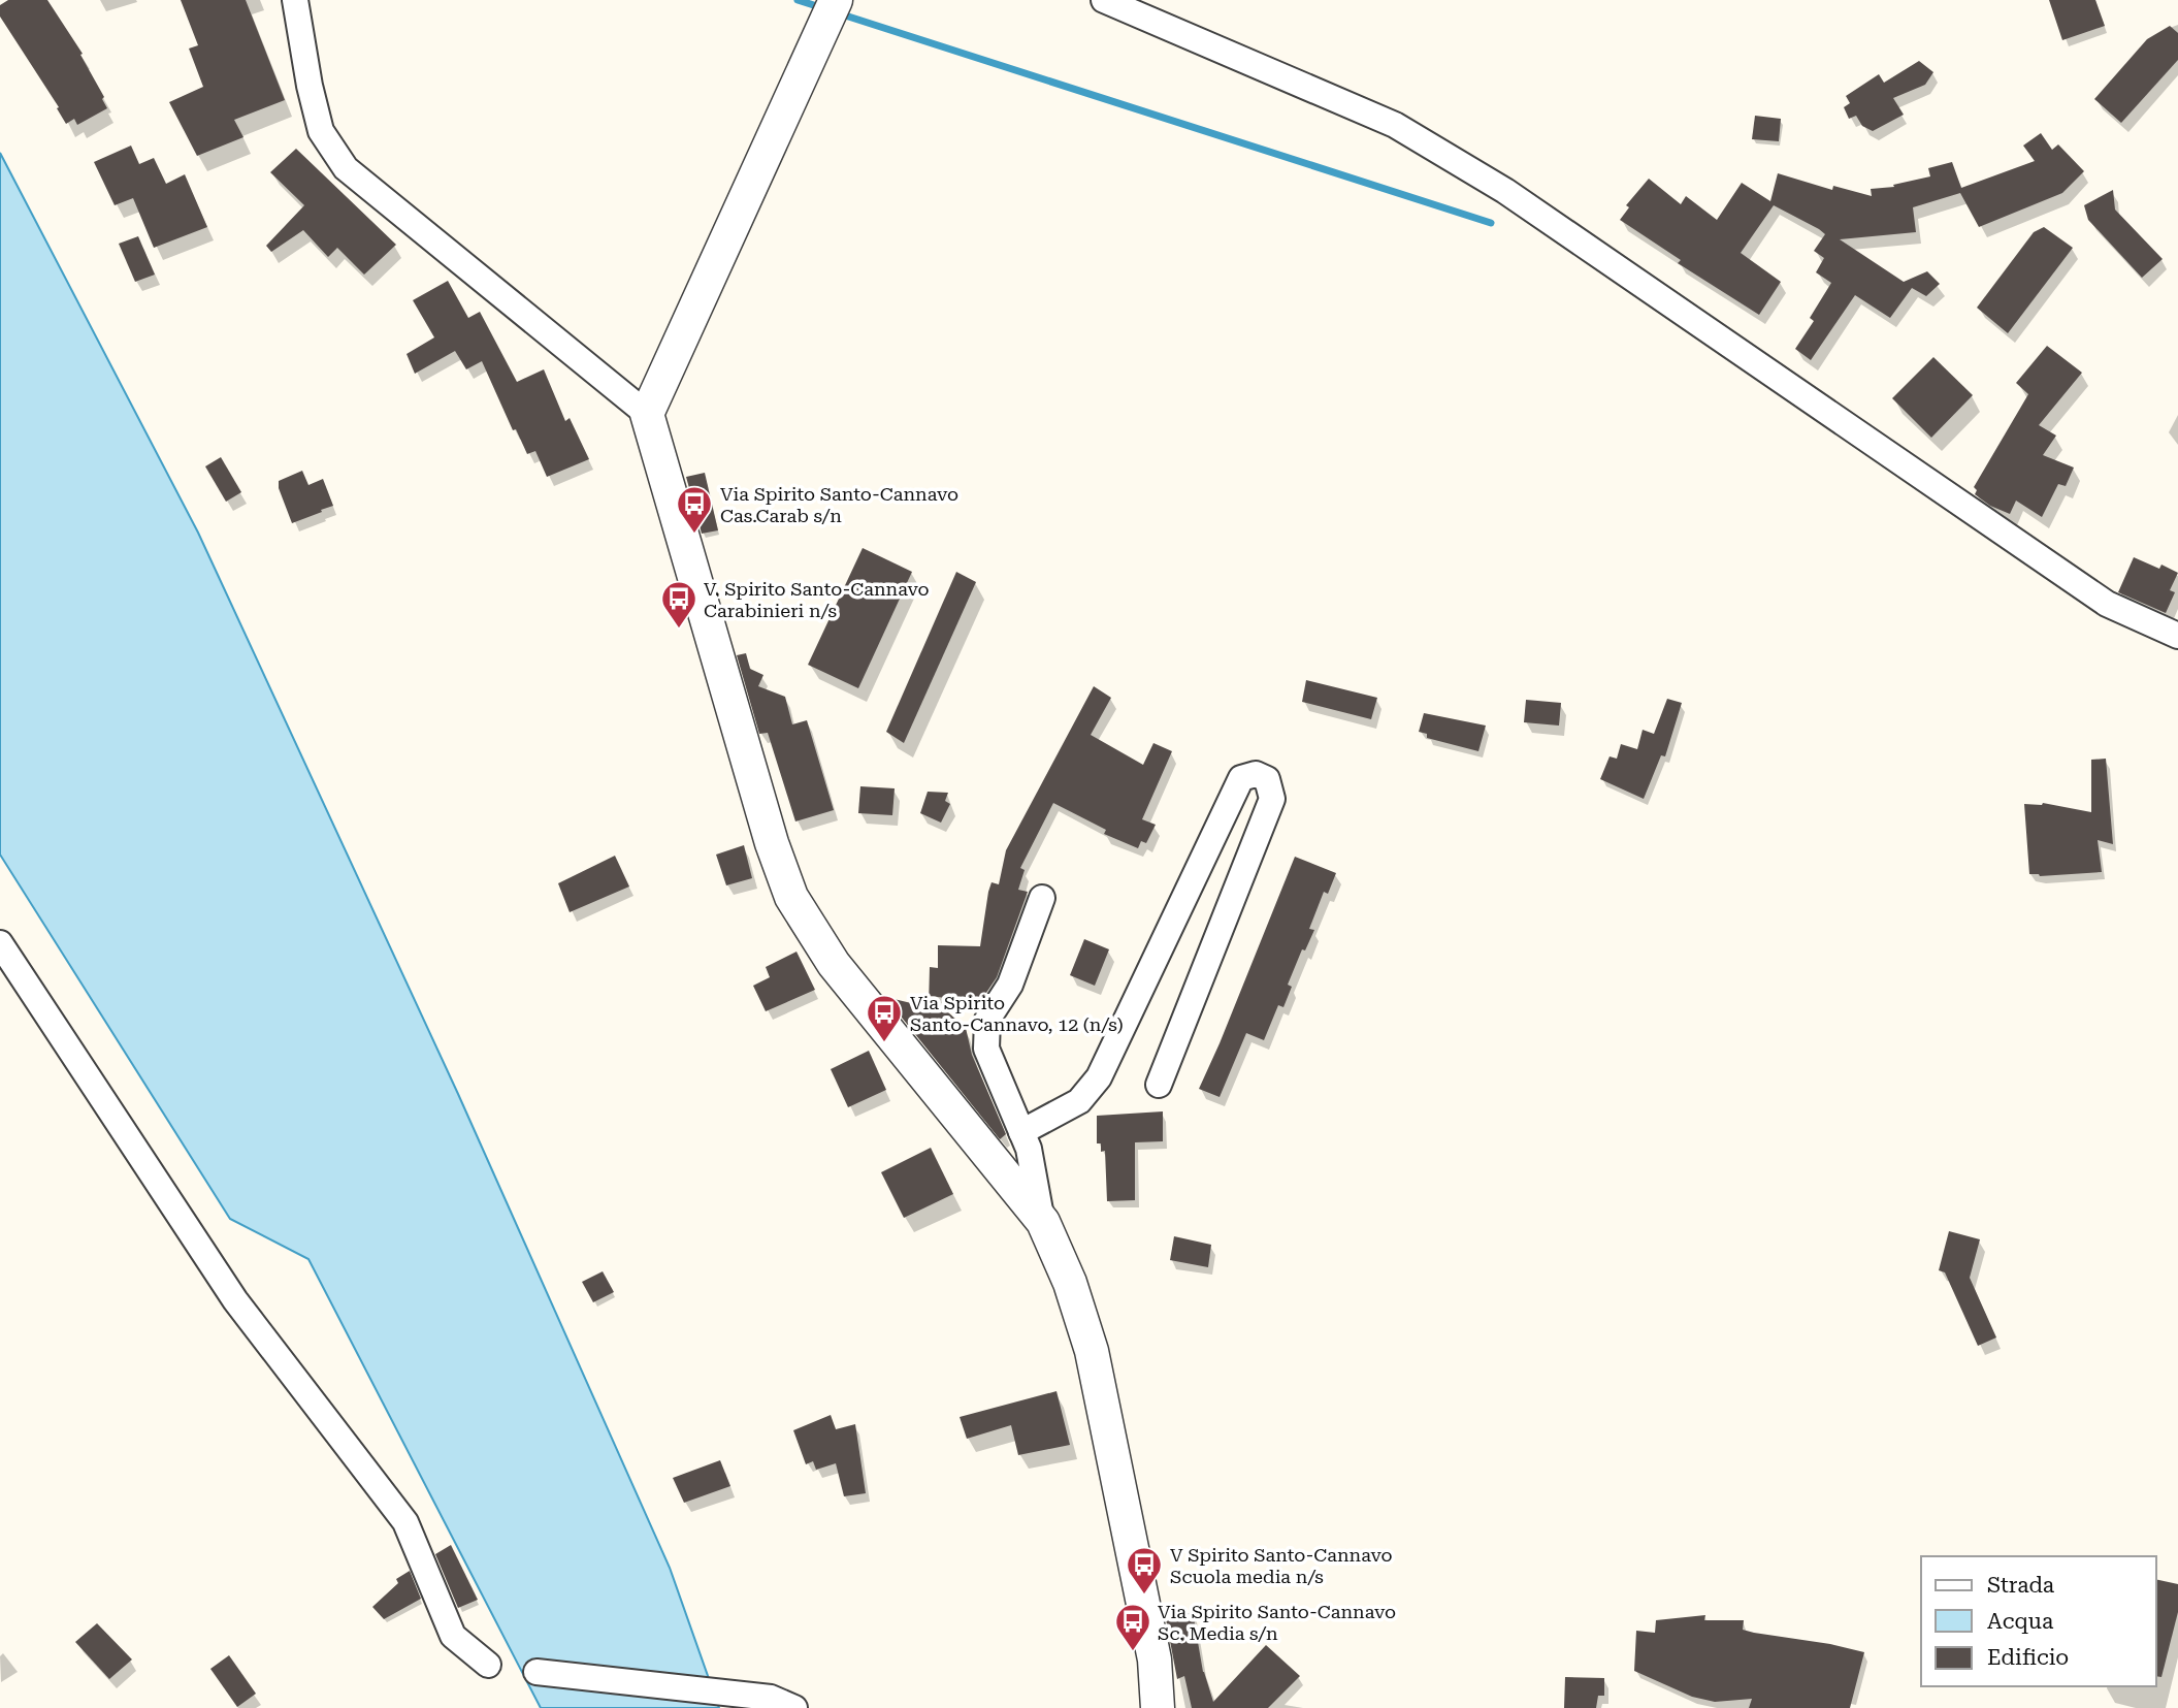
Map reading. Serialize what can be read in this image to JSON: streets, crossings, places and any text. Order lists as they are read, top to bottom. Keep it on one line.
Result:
{"places":{"bus stop":["Via Spirito Santo-Cannavo Cas.Carab s/n","V. Spirito Santo-Cannavo Carabinieri n/s","Via Spirito Santo-Cannavo, 12 (n/s)","V Spirito Santo-Cannavo Scuola media n/s","Via Spirito Santo-Cannavo Sc. Media s/n"]},"legend":["Strada","Acqua","Edificio"]}
